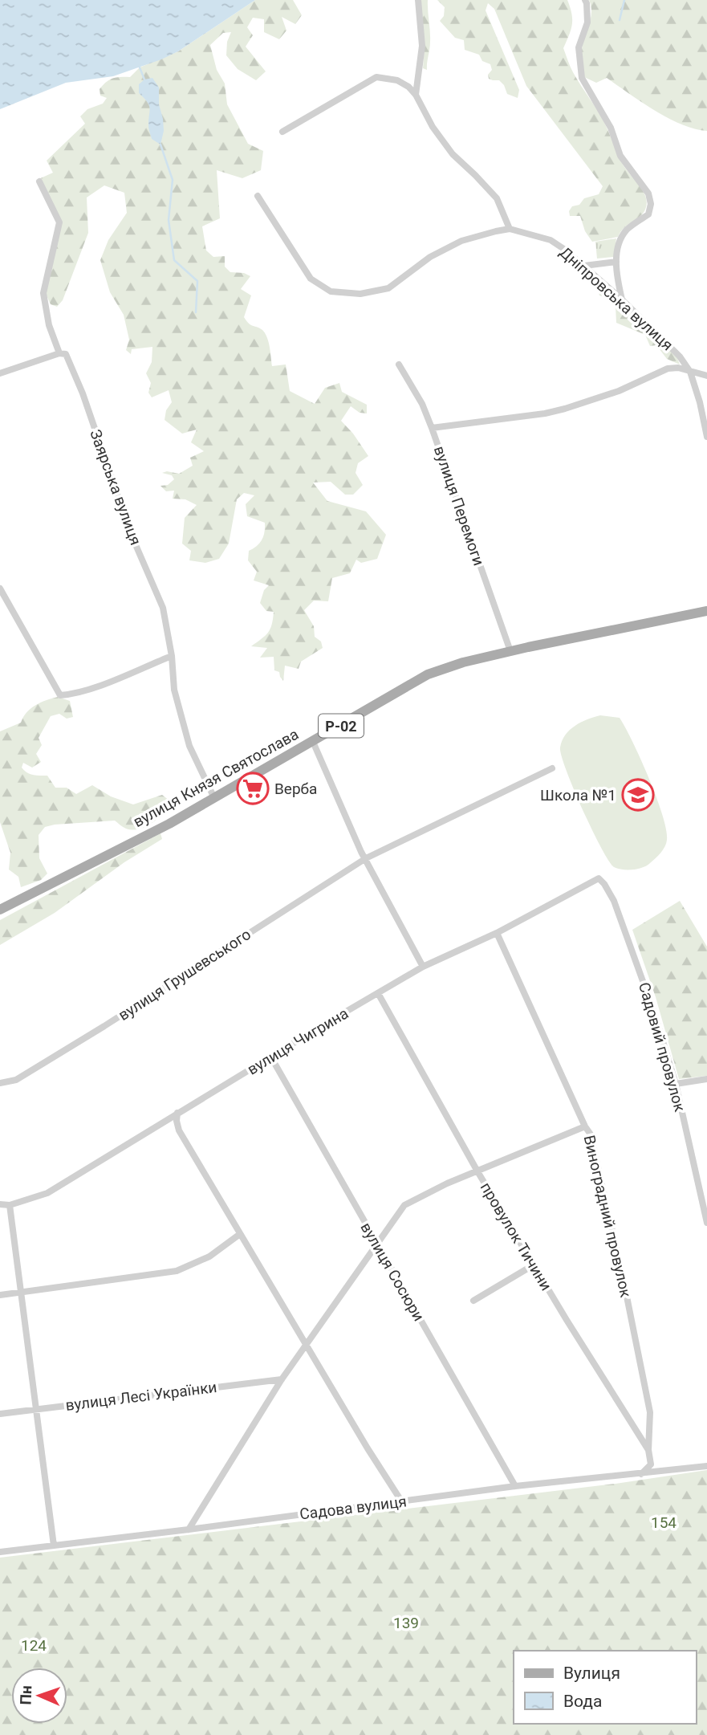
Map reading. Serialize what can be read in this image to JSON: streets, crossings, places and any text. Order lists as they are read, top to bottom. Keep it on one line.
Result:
{"streets":{"main road":["Р-02","вулиця Князя Святослава"],"street":["Дніпровська вулиця","Заярська вулиця","вулиця Перемоги","вулиця Грушевського","вулиця Чигрина","Садовий провулок","Виноградний провулок","провулок Тичини","вулиця Сосюри","вулиця Лесі Українки","Садова вулиця"]},"crossings":[["Заярська вулиця","вулиця Князя Святослава"],["вулиця Перемоги","вулиця Князя Святослава"],["вулиця Чигрина","Садовий провулок"],["вулиця Чигрина","Виноградний провулок"],["вулиця Чигрина","провулок Тичини"],["вулиця Чигрина","вулиця Сосюри"],["Виноградний провулок","провулок Тичини"],["вулиця Сосюри","Садова вулиця"]],"parks":["154","139","124"],"places":{"supermarket":["Верба"],"school or university":["Школа №1"]},"legend":["Вулиця","Вода"],"north":"left"}
